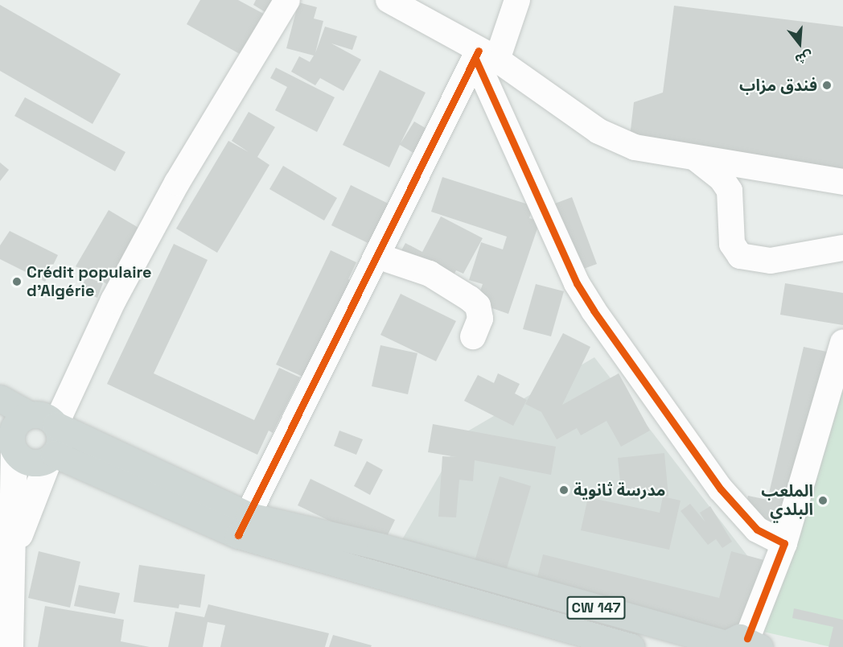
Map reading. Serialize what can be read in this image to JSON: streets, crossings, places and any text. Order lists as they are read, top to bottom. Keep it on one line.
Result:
{"streets":{"main road":["CW 147"]},"places":["فندق مزاب","Crédit populaire d'Algérie","مدرسة ثانوية","الملعب البلدي"],"north":"bottom"}
